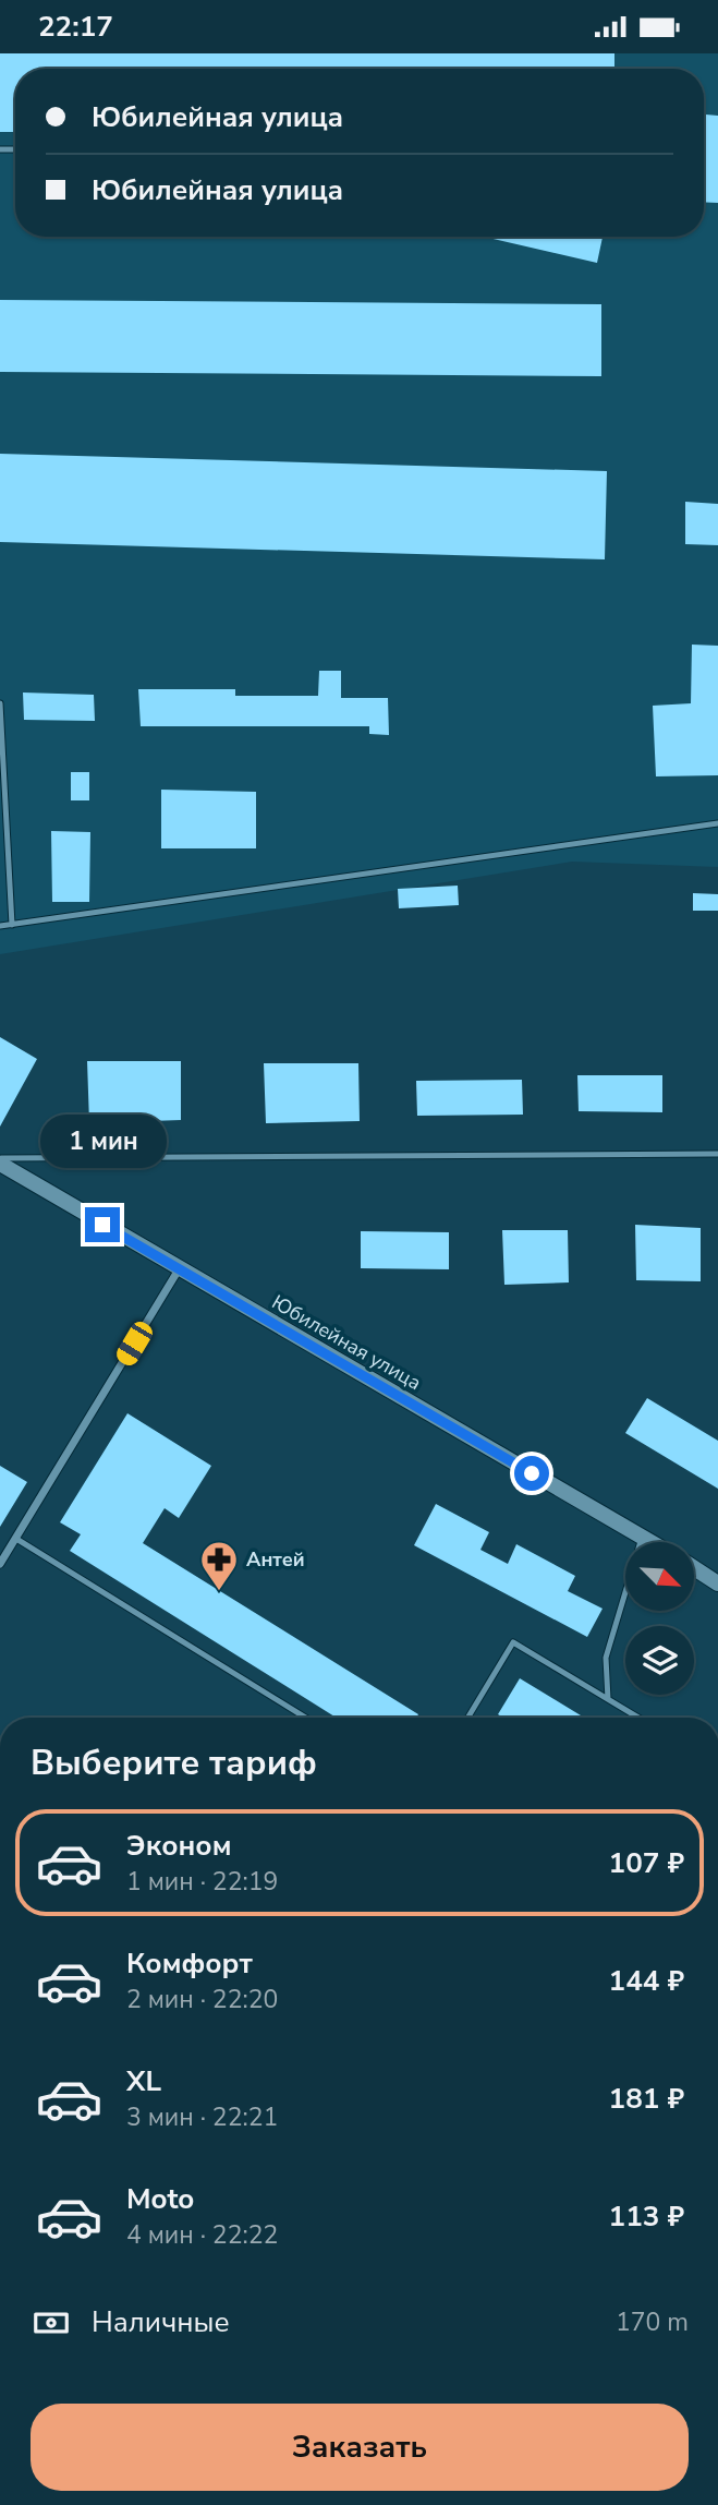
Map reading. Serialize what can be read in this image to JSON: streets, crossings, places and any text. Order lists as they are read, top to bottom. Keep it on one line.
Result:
{"streets":{"street":["Юбилейная улица"]},"places":{"pharmacy":["Антей"]},"north":"bottom right","page":{"status":"22:17","banner":["Юбилейная улица","Юбилейная улица"],"bubble":"1 мин","heading":"Выберите тариф","list":[{"name":"Эконом","note":"1 мин · 22:19","value":"107 ₽"},{"name":"Комфорт","note":"2 мин · 22:20","value":"144 ₽"},{"name":"XL","note":"3 мин · 22:21","value":"181 ₽"},{"name":"Moto","note":"4 мин · 22:22","value":"113 ₽"}],"pay":["Наличные","170 m"],"buttons":"Заказать"}}
